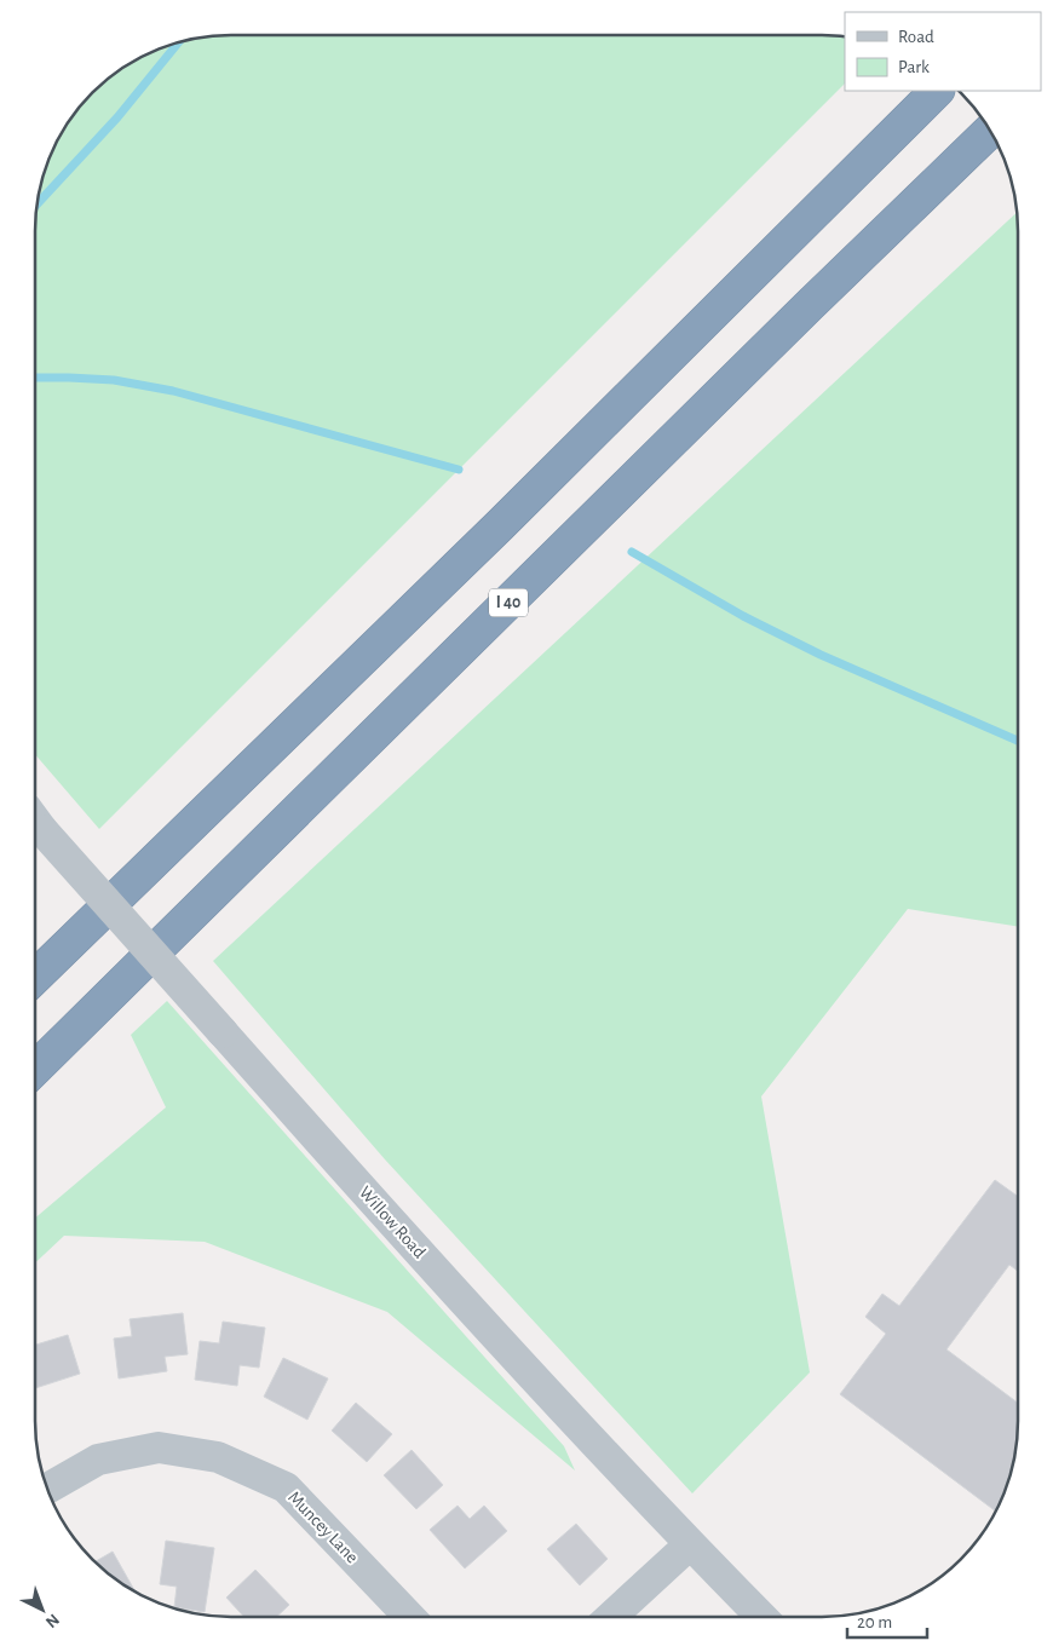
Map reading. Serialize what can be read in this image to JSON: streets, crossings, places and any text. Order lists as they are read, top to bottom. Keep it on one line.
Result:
{"streets":{"highway":["I 40"],"street":["Willow Road","Muncey Lane"]},"legend":["Road","Park"],"scale_bar":"20 m","north":"bottom right"}
